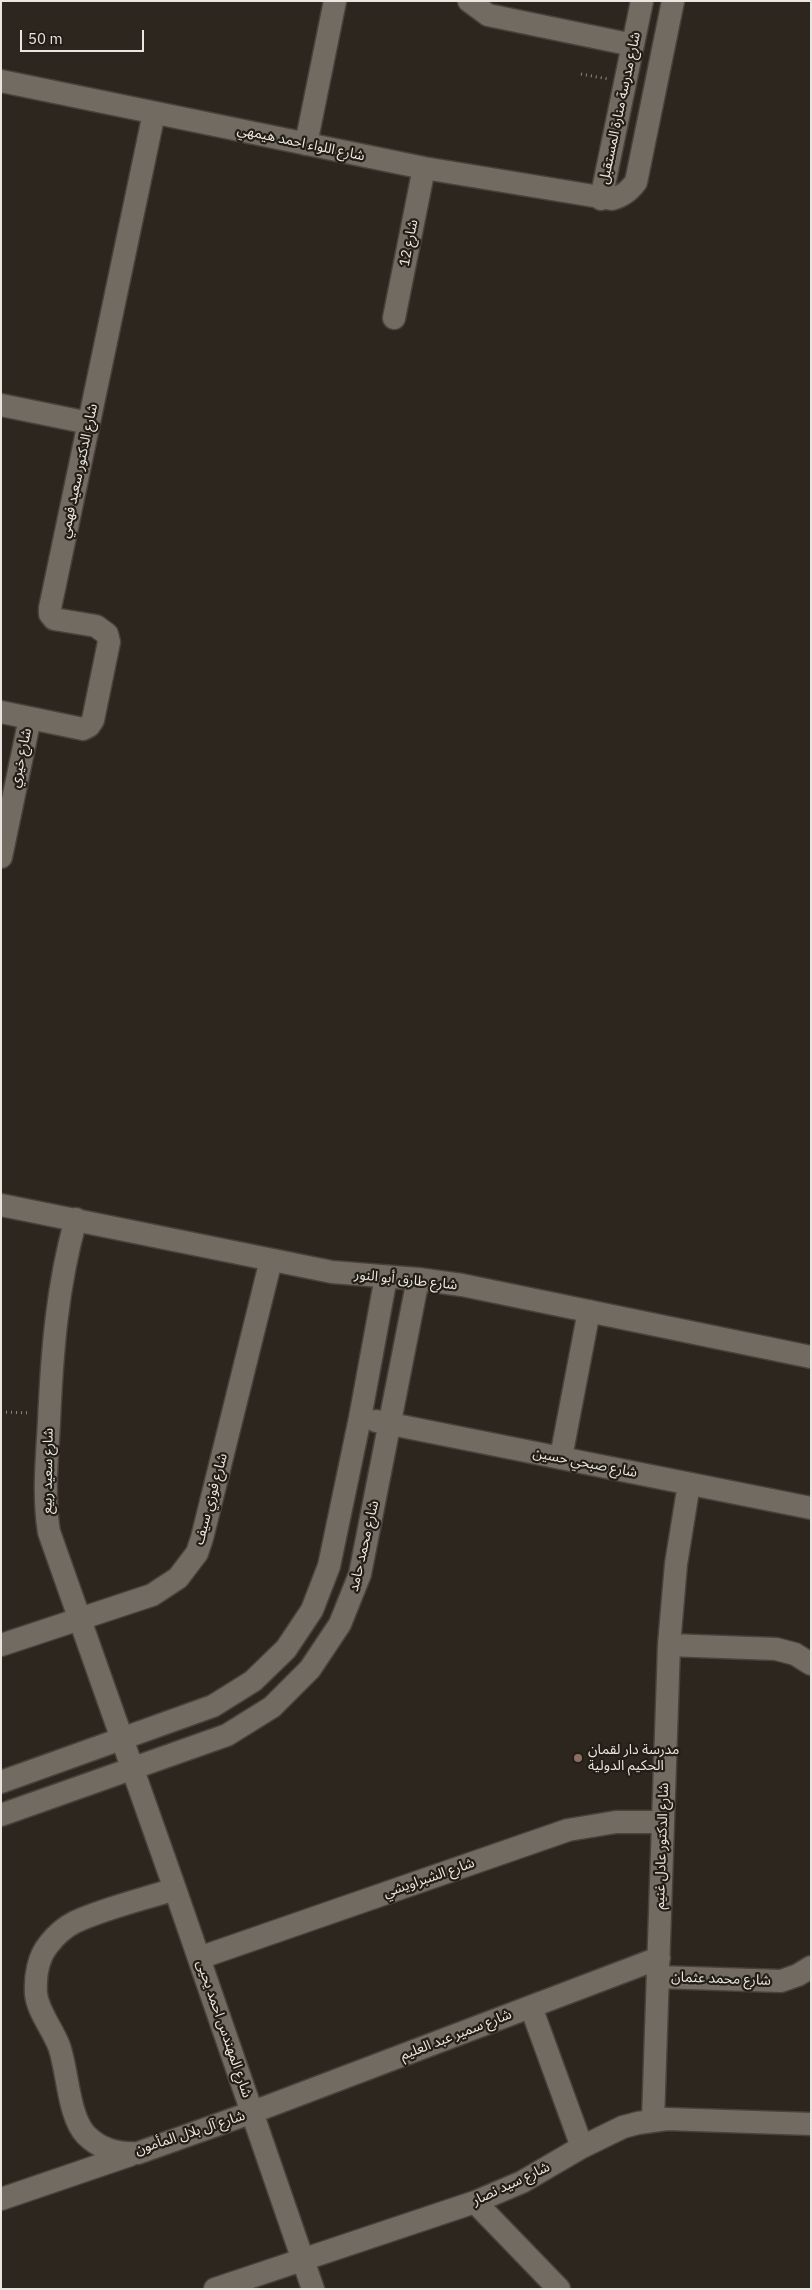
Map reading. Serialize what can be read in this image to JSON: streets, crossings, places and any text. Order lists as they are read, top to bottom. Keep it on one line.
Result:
{"streets":{"street":["شارع مدرسة منارة المستقبل","شارع اللواء احمد هيمهي","شارع 12","شارع الدكتور سعيد فهمي","شارع خيري","شارع طارق أبو النور","شارع صبحي حسين","شارع سعيد ربيع","شارع فوزي سيف","شارع محمد حامد","شارع الدكتور عادل غنيم","شارع الشبراويشي","شارع محمد عثمان","شارع المهندس احمد يحيى","شارع سمير عبد العليم","شارع آل بلال المأمون","شارع سيد نصار"]},"crossings":[["شارع مدرسة منارة المستقبل","شارع اللواء احمد هيمهي"],["شارع اللواء احمد هيمهي","شارع 12"],["شارع اللواء احمد هيمهي","شارع الدكتور سعيد فهمي"],["شارع الدكتور سعيد فهمي","شارع خيري"],["شارع طارق أبو النور","شارع سعيد ربيع"],["شارع طارق أبو النور","شارع فوزي سيف"],["شارع طارق أبو النور","شارع محمد حامد"],["شارع صبحي حسين","شارع محمد حامد"],["شارع صبحي حسين","شارع الدكتور عادل غنيم"],["شارع سعيد ربيع","شارع فوزي سيف"],["شارع سعيد ربيع","شارع محمد حامد"],["شارع سعيد ربيع","شارع المهندس احمد يحيى"],["شارع محمد حامد","شارع المهندس احمد يحيى"],["شارع الدكتور عادل غنيم","شارع الشبراويشي"],["شارع الدكتور عادل غنيم","شارع محمد عثمان"],["شارع الدكتور عادل غنيم","شارع سمير عبد العليم"],["شارع الدكتور عادل غنيم","شارع سيد نصار"],["شارع الشبراويشي","شارع المهندس احمد يحيى"],["شارع محمد عثمان","شارع سمير عبد العليم"],["شارع المهندس احمد يحيى","شارع سمير عبد العليم"],["شارع المهندس احمد يحيى","شارع آل بلال المأمون"],["شارع المهندس احمد يحيى","شارع سيد نصار"],["شارع سمير عبد العليم","شارع آل بلال المأمون"]],"places":["مدرسة دار لقمان الحكيم الدولية"],"scale_bar":"50 m"}
